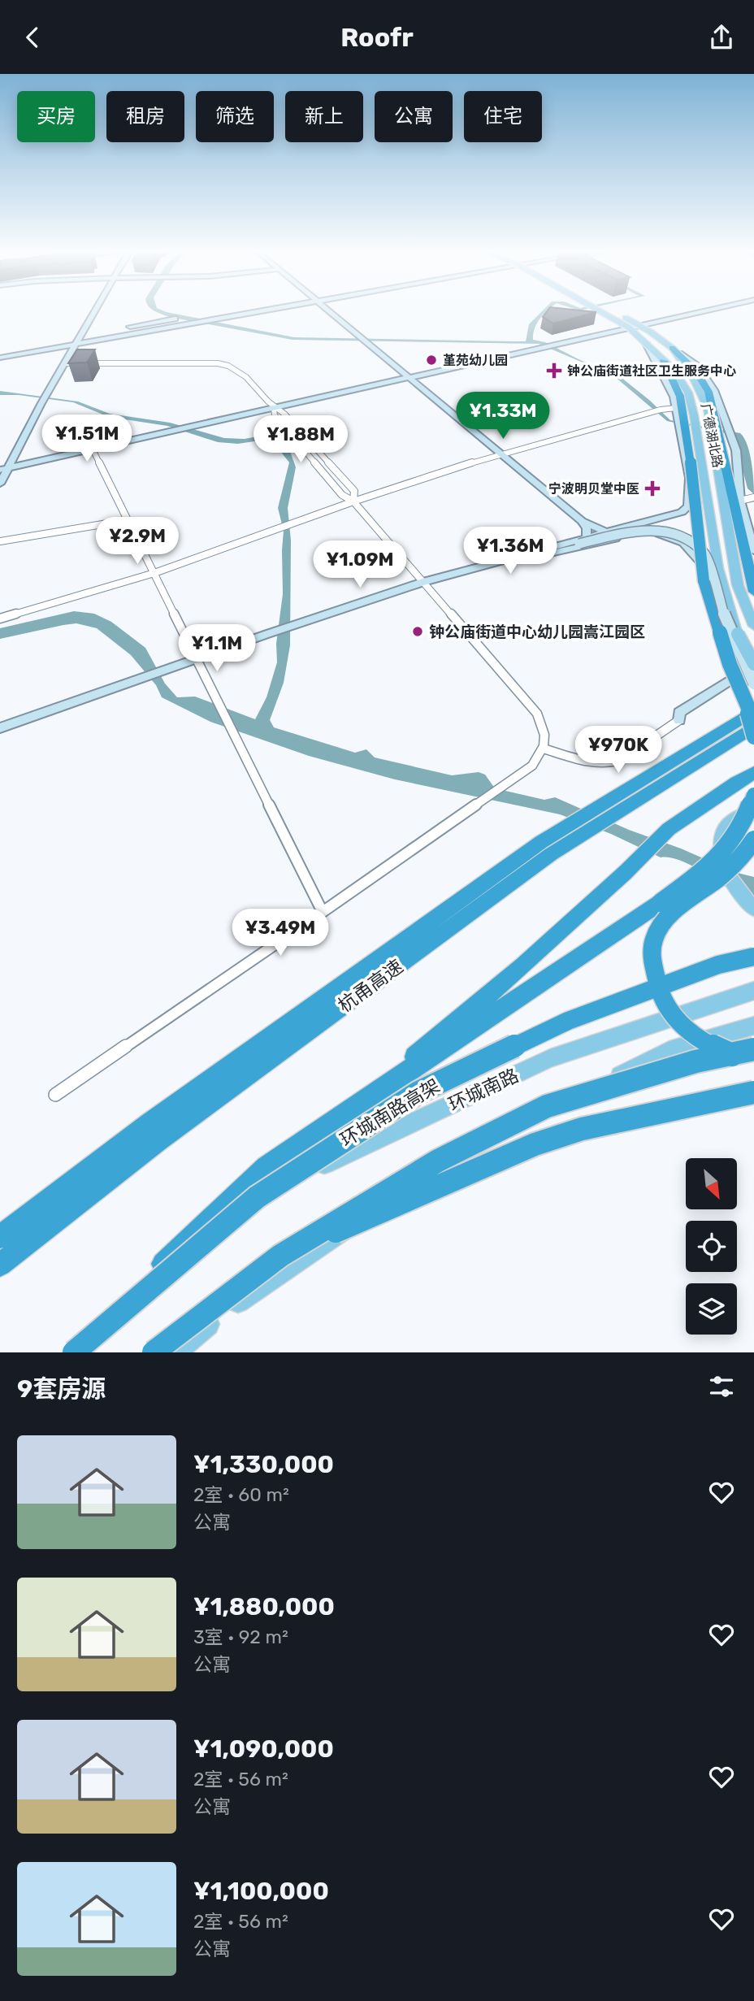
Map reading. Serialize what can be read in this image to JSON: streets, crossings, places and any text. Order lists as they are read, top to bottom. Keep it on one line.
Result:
{"streets":{"highway":["杭甬高速","环城南路高架"],"main road":["广德湖北路","环城南路"]},"places":{"other":["堇苑幼儿园","钟公庙街道中心幼儿园嵩江园区"],"health":["钟公庙街道社区卫生服务中心","宁波明贝堂中医"]},"north":"bottom right","page":{"header":"Roofr","chip":["买房","租房","筛选","新上","公寓","住宅"],"price":["¥1.33M","¥1.51M","¥1.88M","¥2.9M","¥1.36M","¥1.09M","¥1.1M","¥970K","¥3.49M"],"heading":"9套房源","list":[{"name":"¥1,330,000","note":"2室 · 60 m² · 公寓"},{"name":"¥1,880,000","note":"3室 · 92 m² · 公寓"},{"name":"¥1,090,000","note":"2室 · 56 m² · 公寓"},{"name":"¥1,100,000","note":"2室 · 56 m² · 公寓"}]}}
